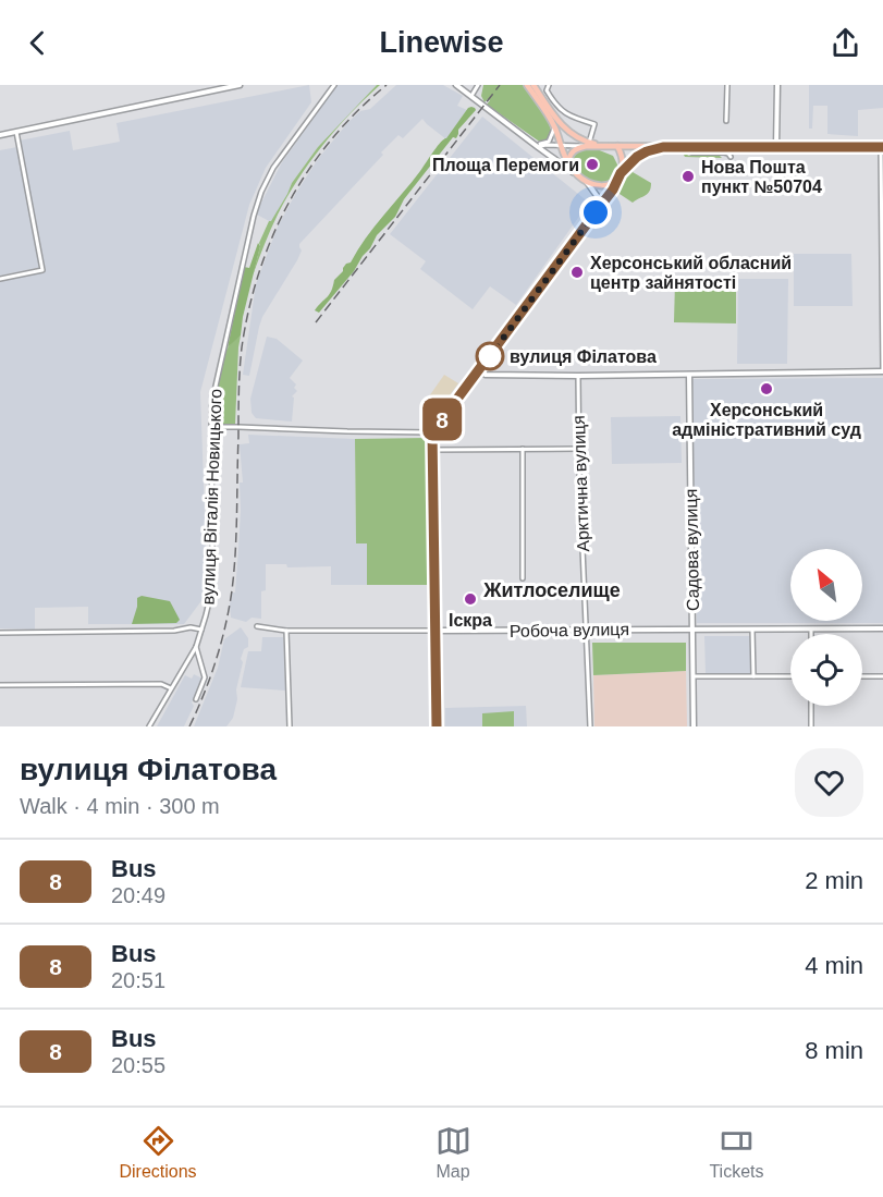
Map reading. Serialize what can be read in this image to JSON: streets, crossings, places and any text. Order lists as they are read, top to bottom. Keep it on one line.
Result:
{"streets":{"street":["Арктична вулиця","вулиця Віталія Новицького","Садова вулиця","Робоча вулиця"]},"crossings":[["Арктична вулиця","Робоча вулиця"],["Садова вулиця","Робоча вулиця"]],"districts":["Житлоселище"],"places":["Площа Перемоги","Нова Пошта пункт №50704","Херсонський обласний центр зайнятості","вулиця Філатова","Херсонський адміністративний суд","Іскра"],"lines":["bus line 8"],"north":"top left","page":{"header":"Linewise","on_map":"8","heading":["вулиця Філатова","Walk · 4 min · 300 m"],"list":[{"mark":"8","name":"Bus","note":"20:49","value":"2 min"},{"mark":"8","name":"Bus","note":"20:51","value":"4 min"},{"mark":"8","name":"Bus","note":"20:55","value":"8 min"}],"tabs":["Directions","Map","Tickets"]}}
